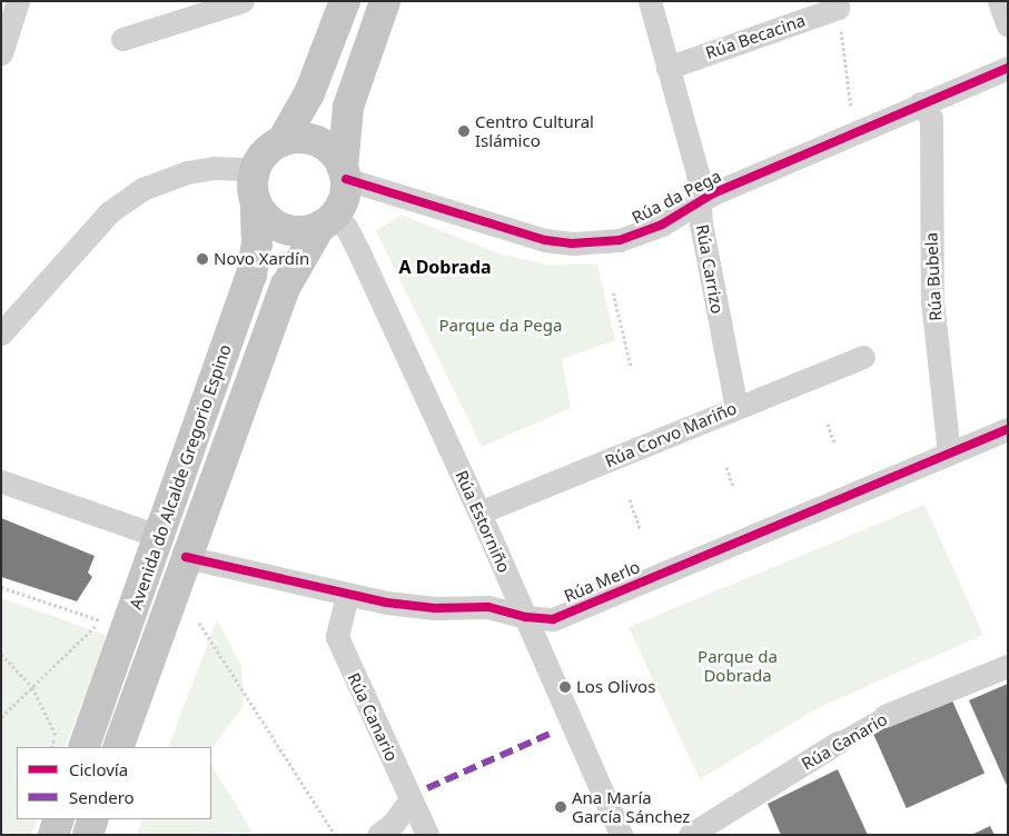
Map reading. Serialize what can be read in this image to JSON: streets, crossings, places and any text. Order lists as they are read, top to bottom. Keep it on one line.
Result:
{"streets":{"main road":["Avenida do Alcalde Gregorio Espino"],"street":["Rúa Becacina","Rúa da Pega","Rúa Carrizo","Rúa Bubela","Rúa Corvo Mariño","Rúa Estorniño","Rúa Merlo","Rúa Canario"]},"crossings":[["Rúa Becacina","Rúa Carrizo"],["Rúa da Pega","Rúa Carrizo"],["Rúa da Pega","Rúa Bubela"],["Rúa da Pega","Avenida do Alcalde Gregorio Espino"],["Rúa da Pega","Rúa Estorniño"],["Rúa Carrizo","Rúa Corvo Mariño"],["Rúa Bubela","Rúa Merlo"],["Rúa Corvo Mariño","Rúa Estorniño"],["Avenida do Alcalde Gregorio Espino","Rúa Estorniño"],["Avenida do Alcalde Gregorio Espino","Rúa Merlo"],["Rúa Estorniño","Rúa Merlo"],["Rúa Merlo","Rúa Canario"]],"districts":["A Dobrada"],"parks":["Parque da Pega","Parque da Dobrada"],"places":["Centro Cultural Islámico","Novo Xardín","Los Olivos","Ana María García Sánchez"],"legend":["Ciclovía","Sendero"]}
